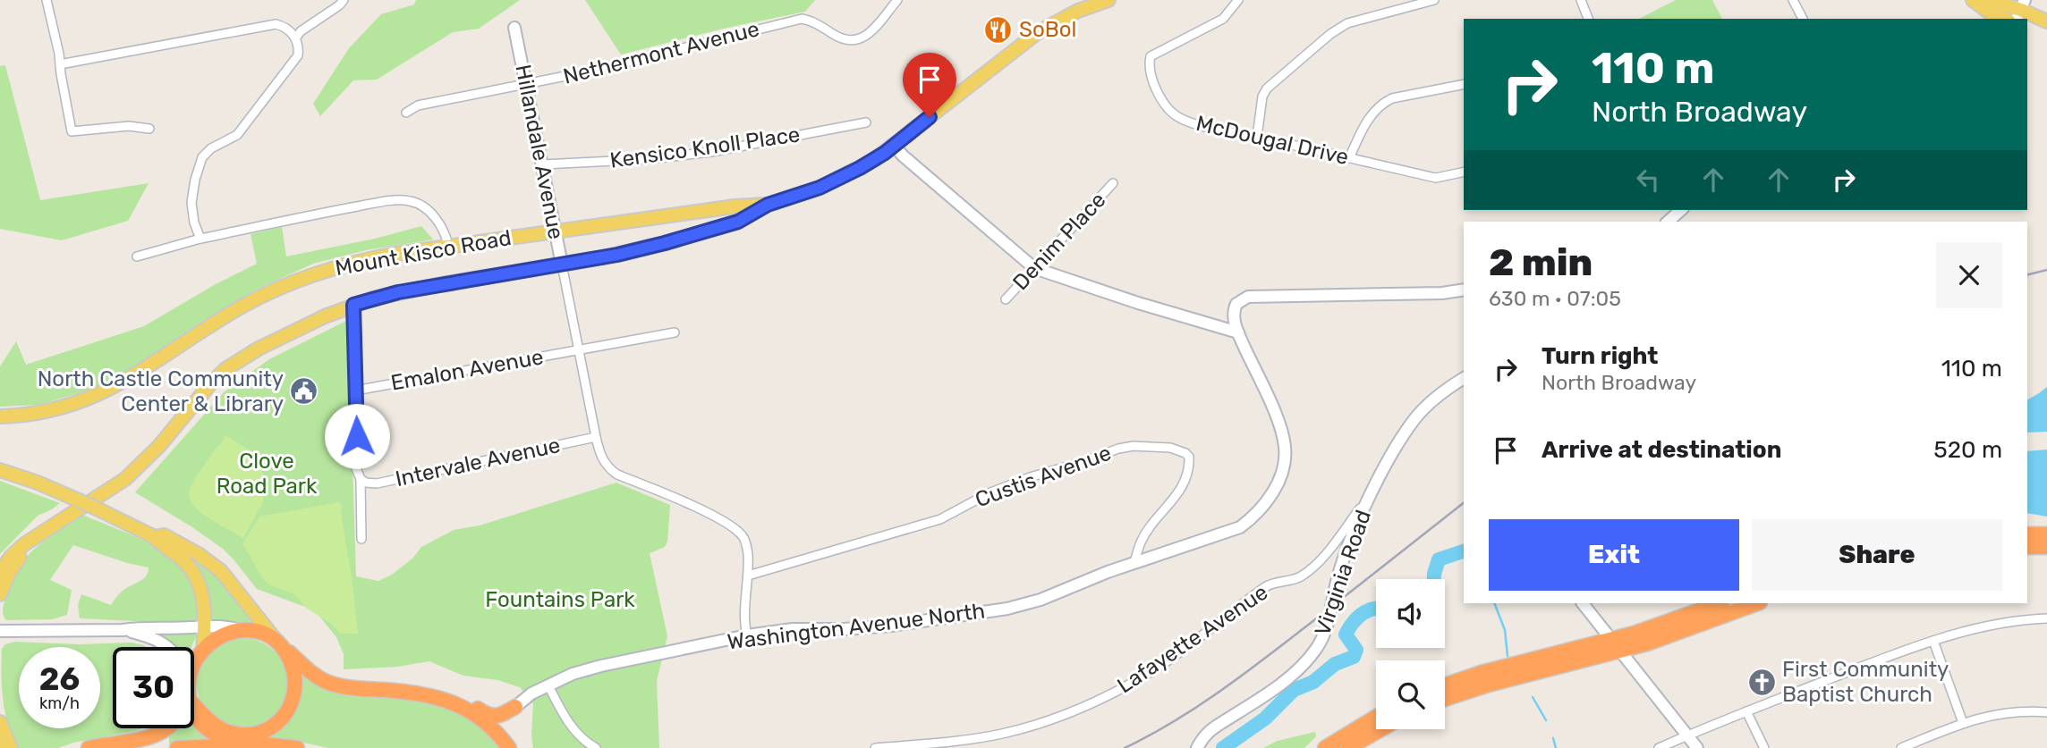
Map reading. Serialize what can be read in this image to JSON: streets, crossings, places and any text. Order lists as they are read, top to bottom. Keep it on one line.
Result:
{"streets":{"main road":["Mount Kisco Road"],"street":["Nethermont Avenue","McDougal Drive","Kensico Knoll Place","Hillandale Avenue","Denim Place","Emalon Avenue","Intervale Avenue","Custis Avenue","Virginia Road","Washington Avenue North","Lafayette Avenue"]},"crossings":[["Nethermont Avenue","Hillandale Avenue"],["Kensico Knoll Place","Hillandale Avenue"],["Hillandale Avenue","Mount Kisco Road"],["Hillandale Avenue","Emalon Avenue"],["Hillandale Avenue","Intervale Avenue"],["Hillandale Avenue","Custis Avenue"],["Hillandale Avenue","Washington Avenue North"],["Custis Avenue","Washington Avenue North"],["Virginia Road","Lafayette Avenue"]],"parks":["Clove Road Park","Fountains Park"],"places":{"restaurant":["SoBol"],"public building":["North Castle Community Center & Library"],"church":["First Community Baptist Church"]},"page":{"turn":["110 m","North Broadway"],"heading":["2 min","630 m · 07:05"],"list":[{"name":"Turn right","note":"North Broadway","value":"110 m"},{"name":"Arrive at destination","value":"520 m"}],"buttons":["Exit","Share"],"speed":"26 km/h","limit":"30"}}
